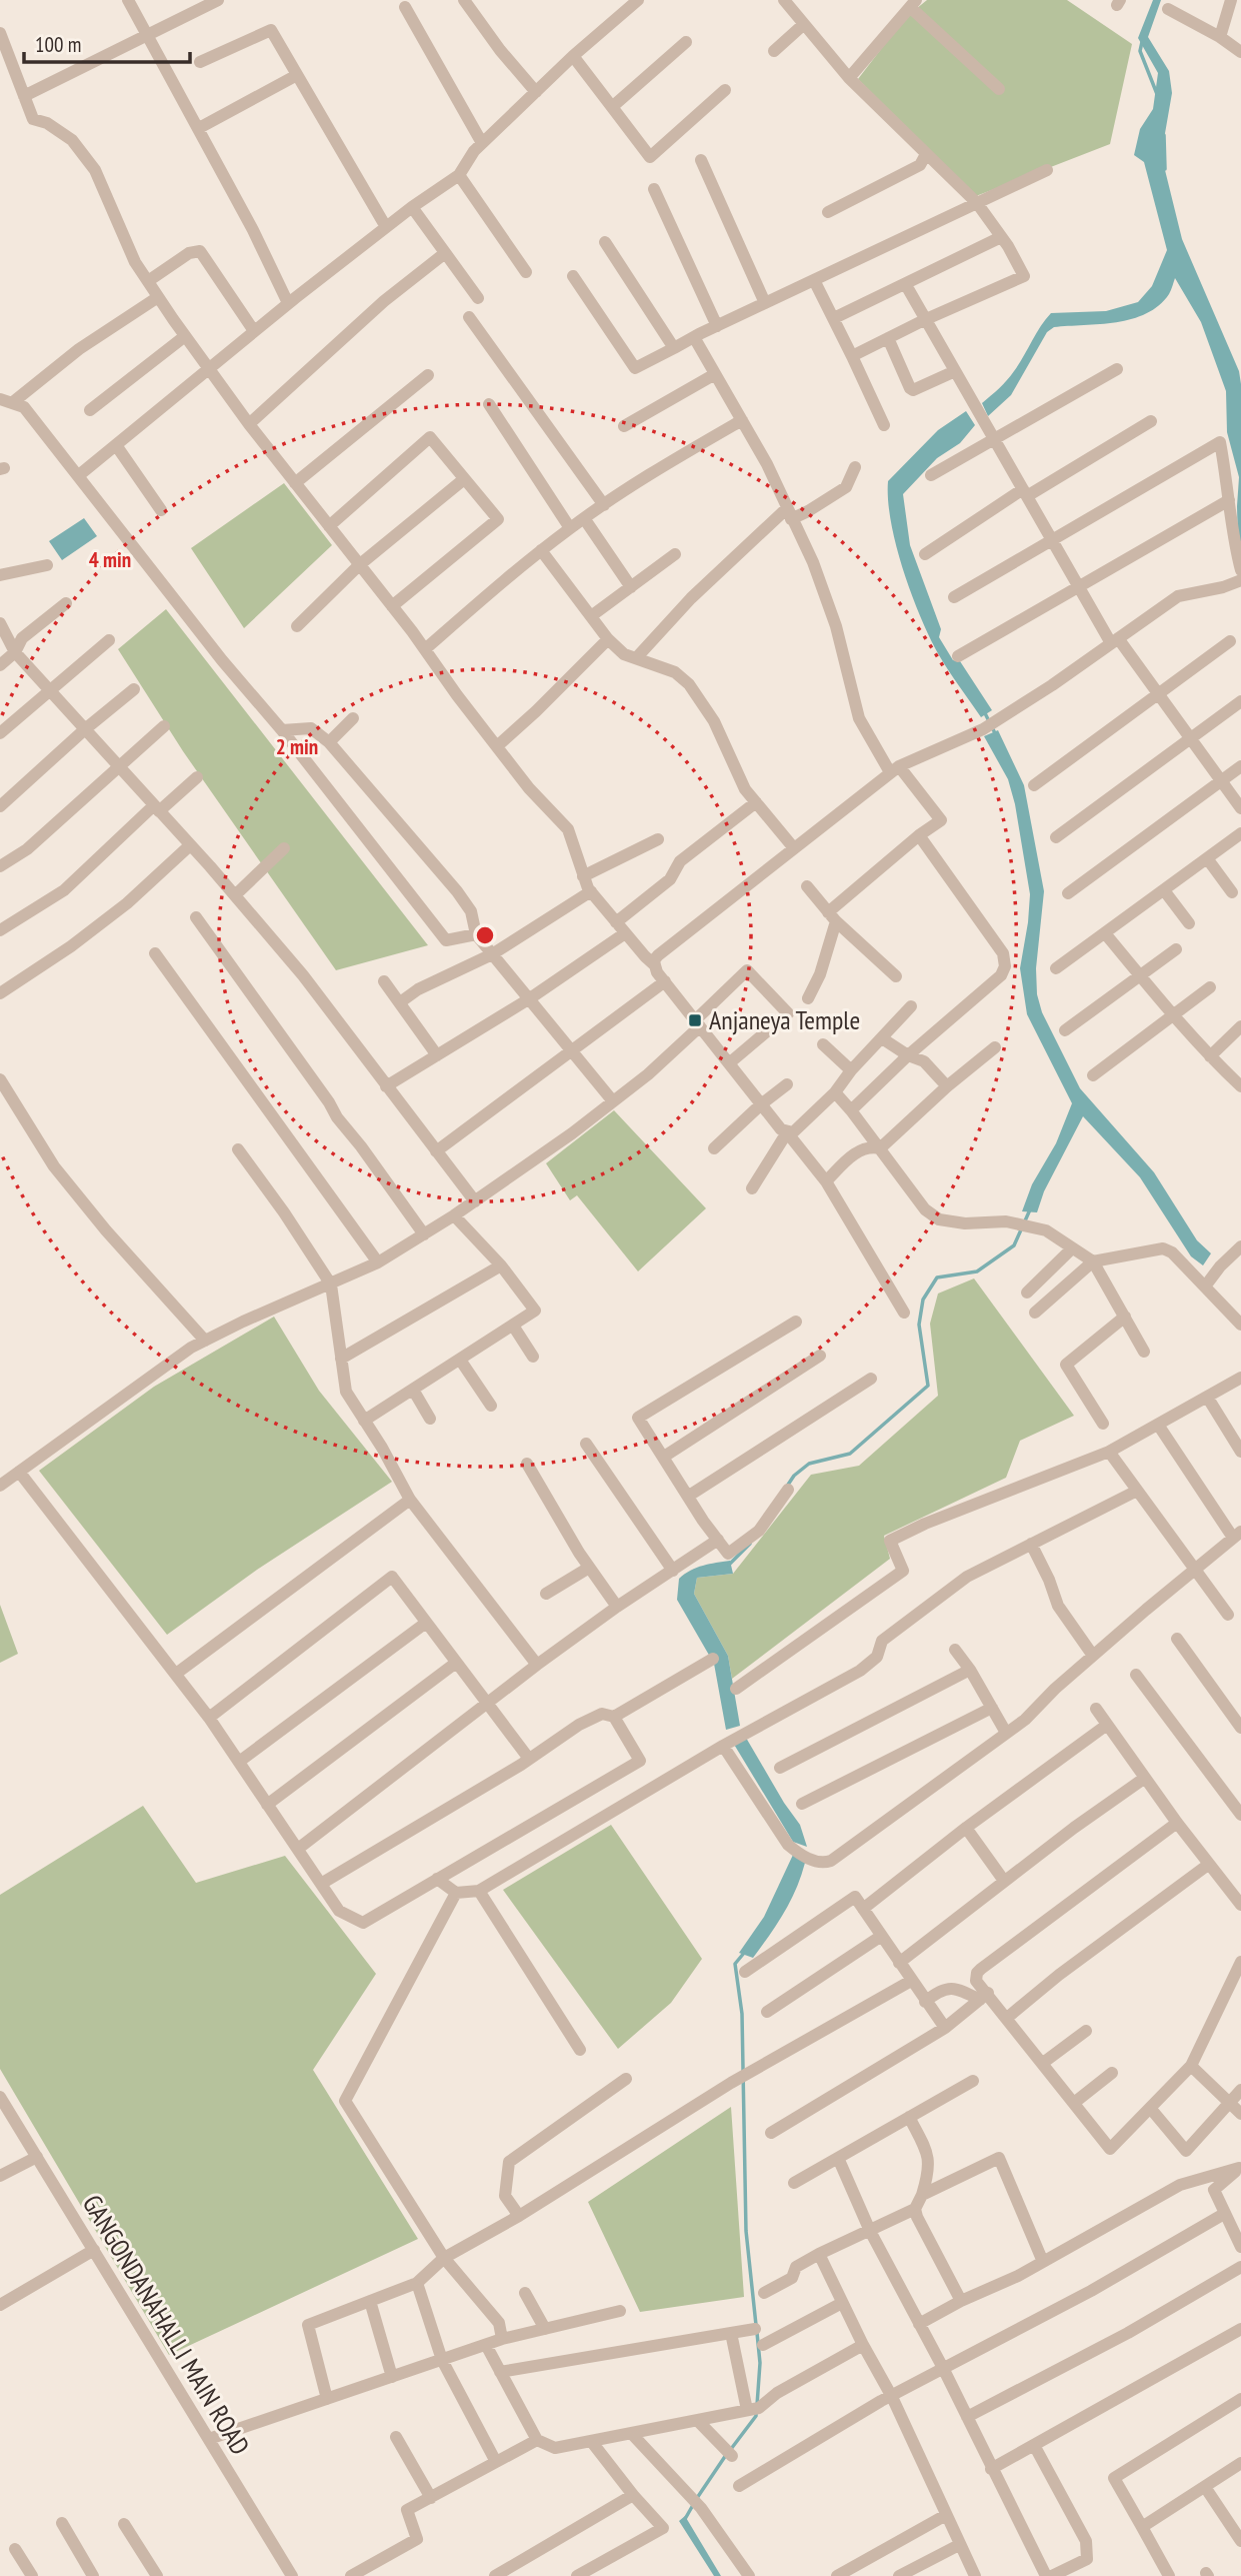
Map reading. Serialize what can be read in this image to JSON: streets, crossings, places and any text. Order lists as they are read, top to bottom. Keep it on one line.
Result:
{"streets":{"street":["GANGONDANAHALLI MAIN ROAD"]},"places":{"transit":["Anjaneya Temple"]},"scale_bar":"100 m","rings":["4 min","2 min"]}
